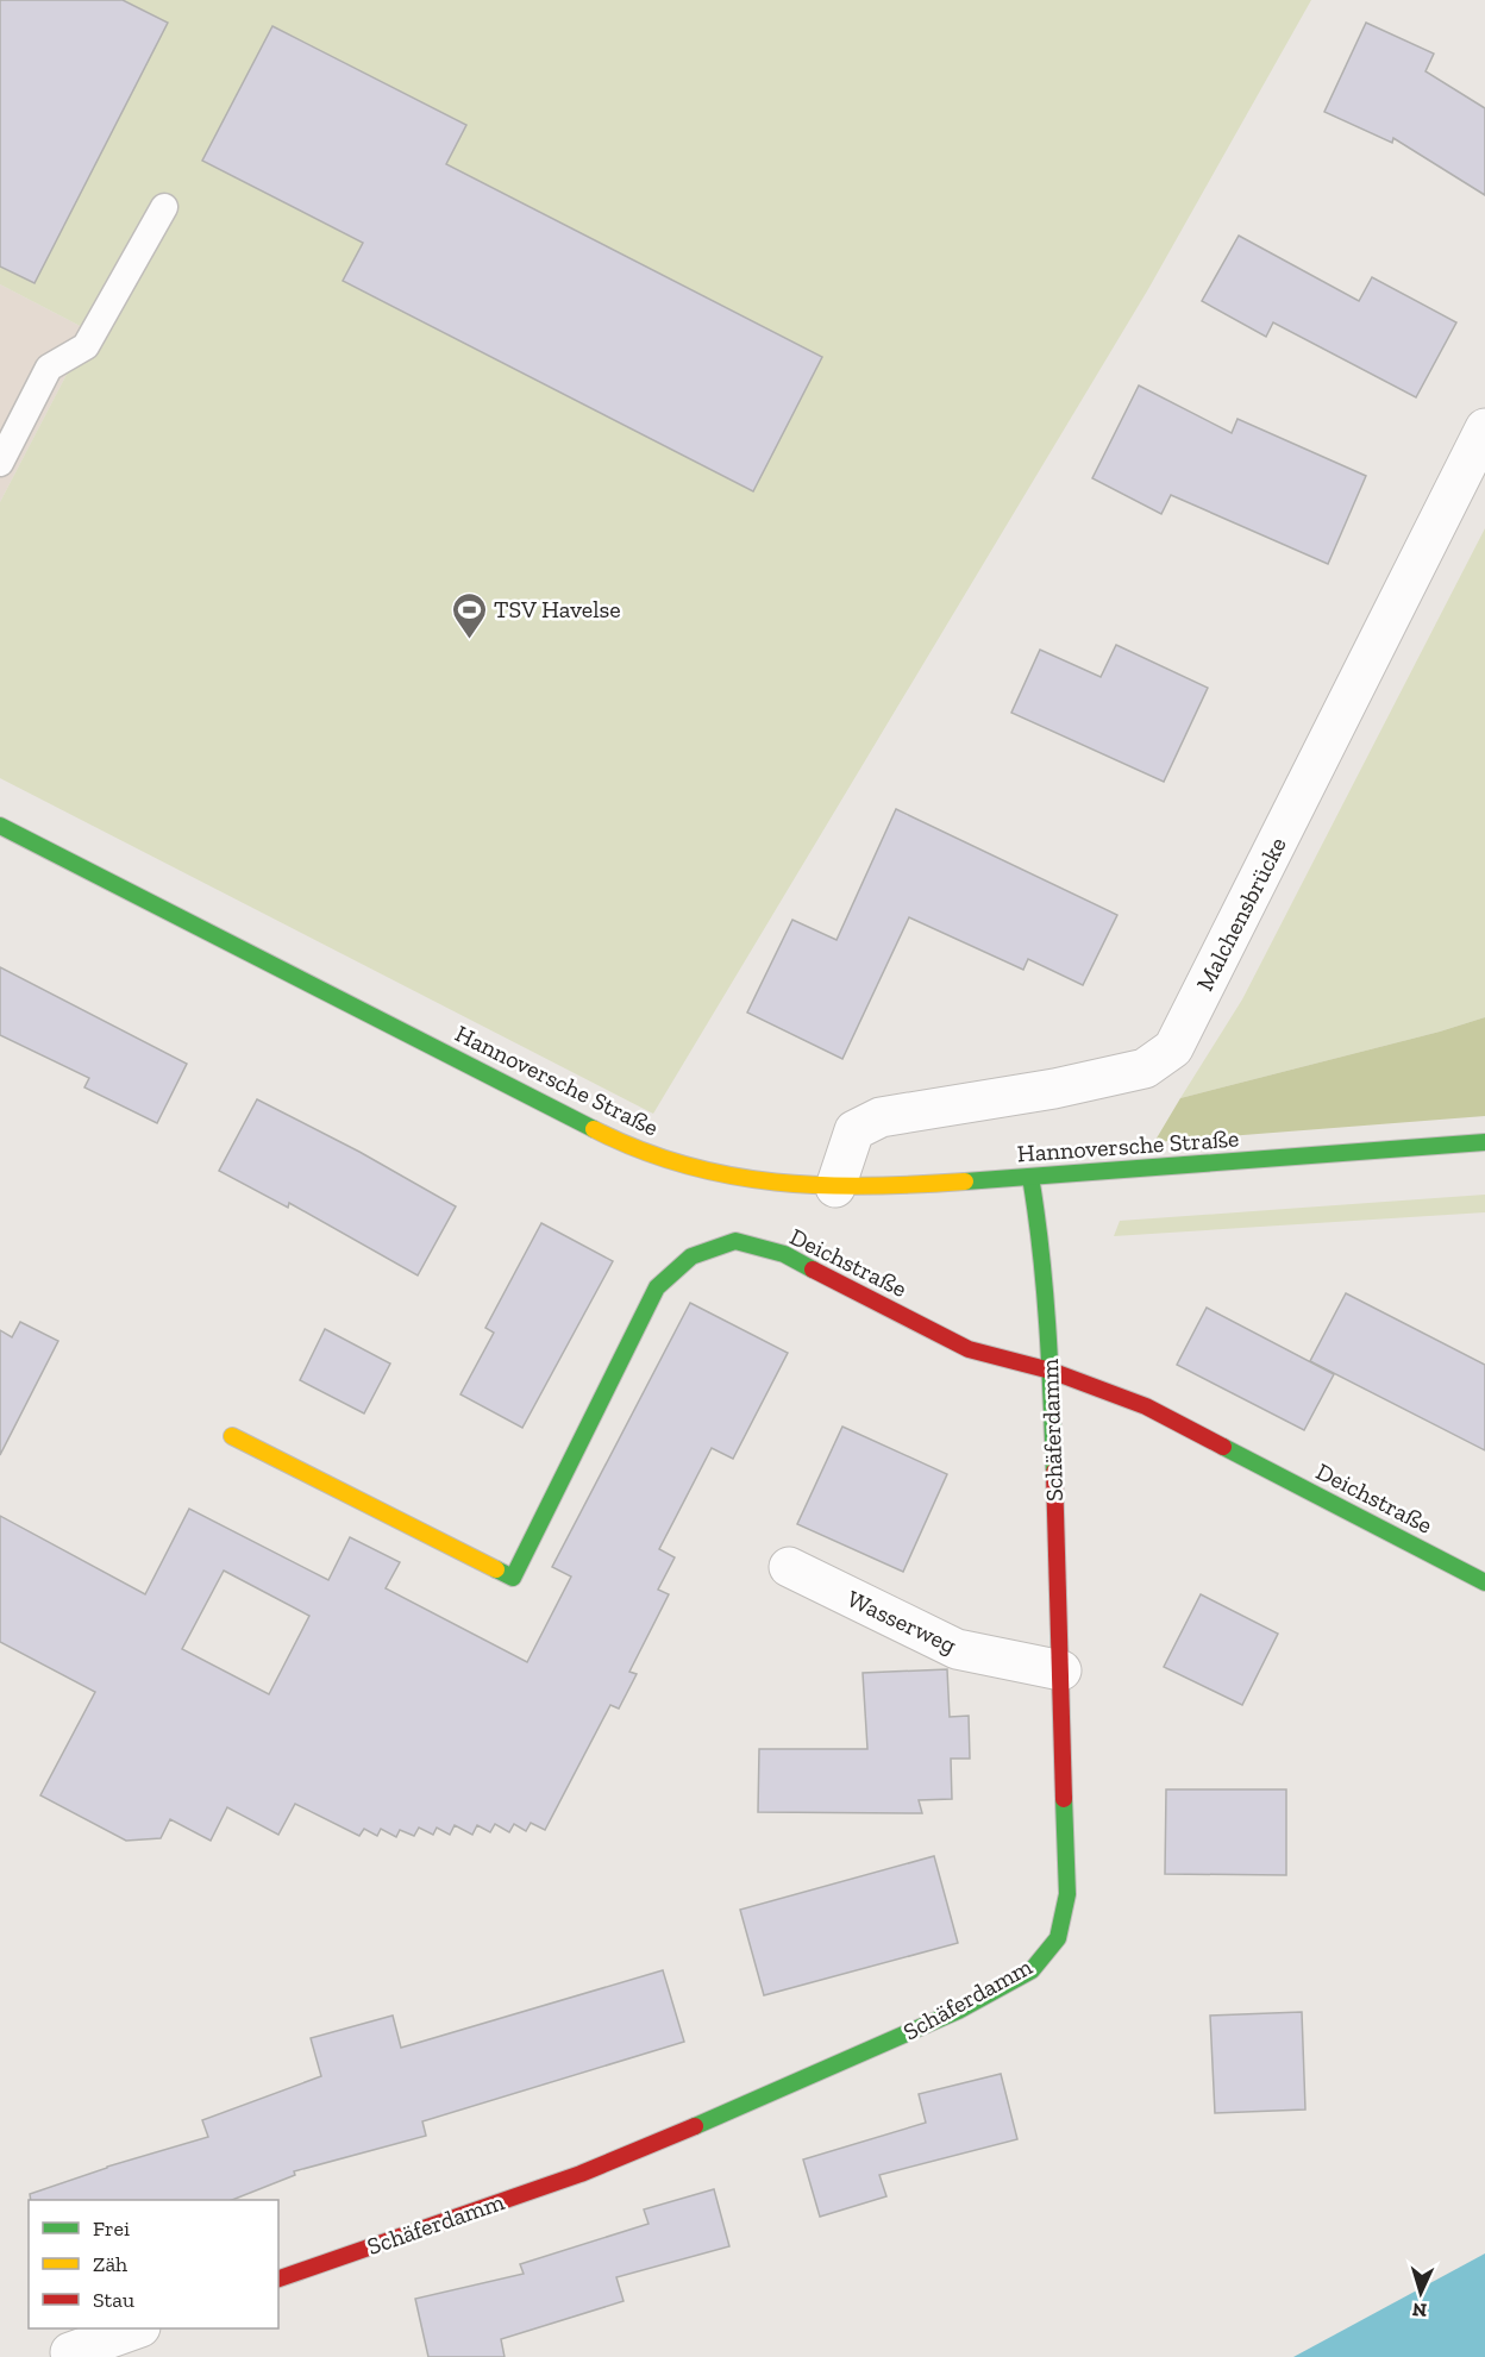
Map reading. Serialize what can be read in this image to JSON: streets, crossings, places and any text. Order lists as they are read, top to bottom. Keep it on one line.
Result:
{"streets":{"street":["Malchensbrücke","Hannoversche Straße","Deichstraße","Schäferdamm","Wasserweg"]},"crossings":[["Malchensbrücke","Hannoversche Straße"],["Hannoversche Straße","Schäferdamm"],["Deichstraße","Schäferdamm"],["Schäferdamm","Wasserweg"]],"places":{"sports":["TSV Havelse"]},"legend":["Frei","Zäh","Stau"],"north":"bottom"}
